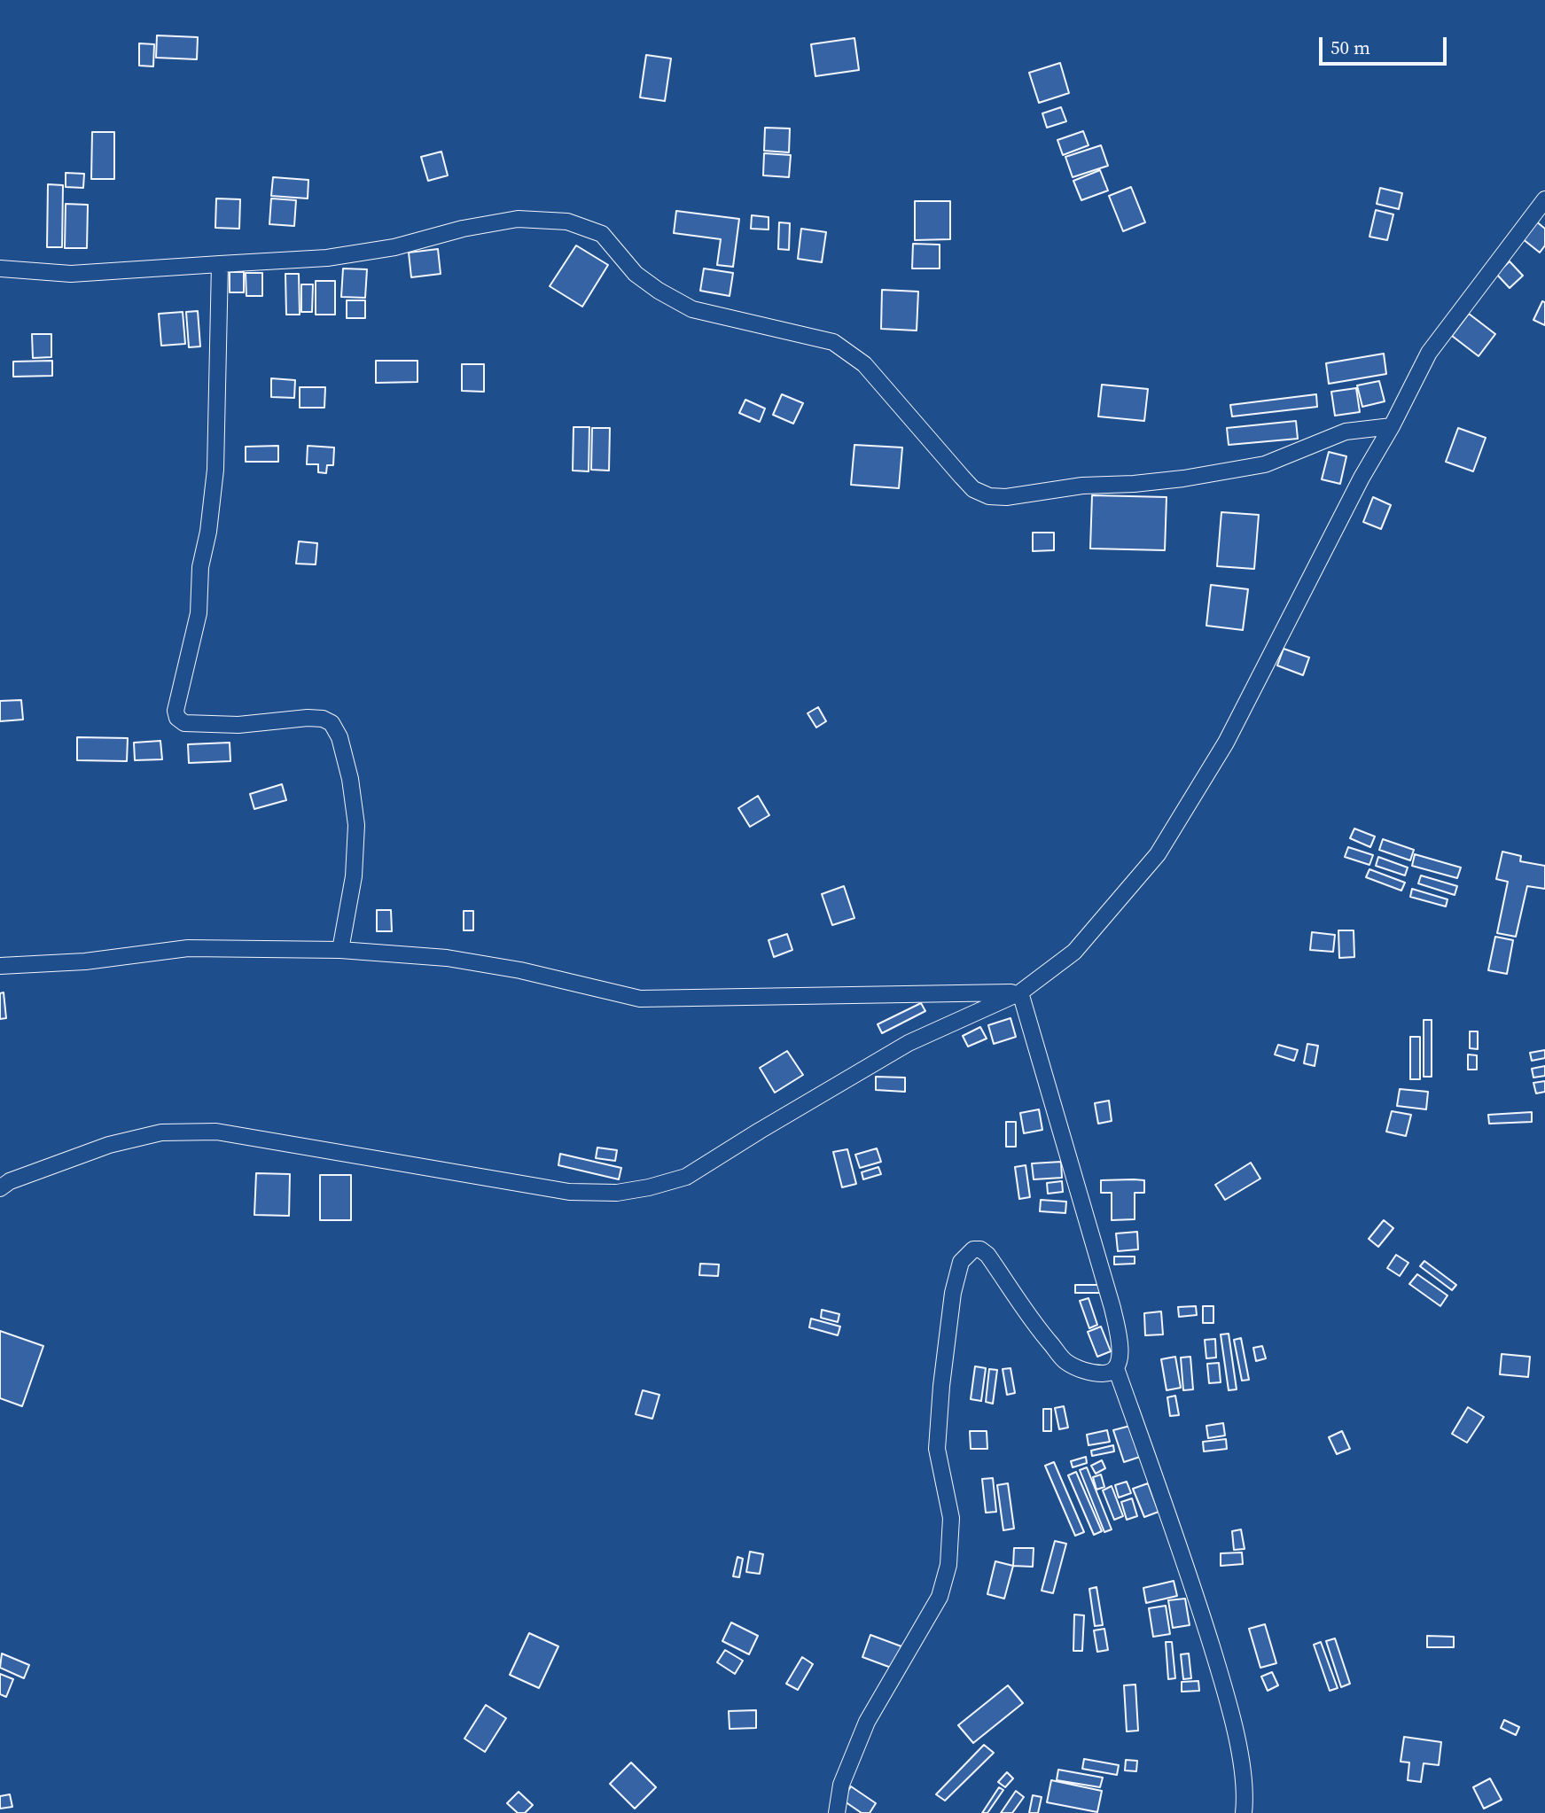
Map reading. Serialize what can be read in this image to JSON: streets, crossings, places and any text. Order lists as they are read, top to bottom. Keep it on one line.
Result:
{"scale_bar":"50 m"}
